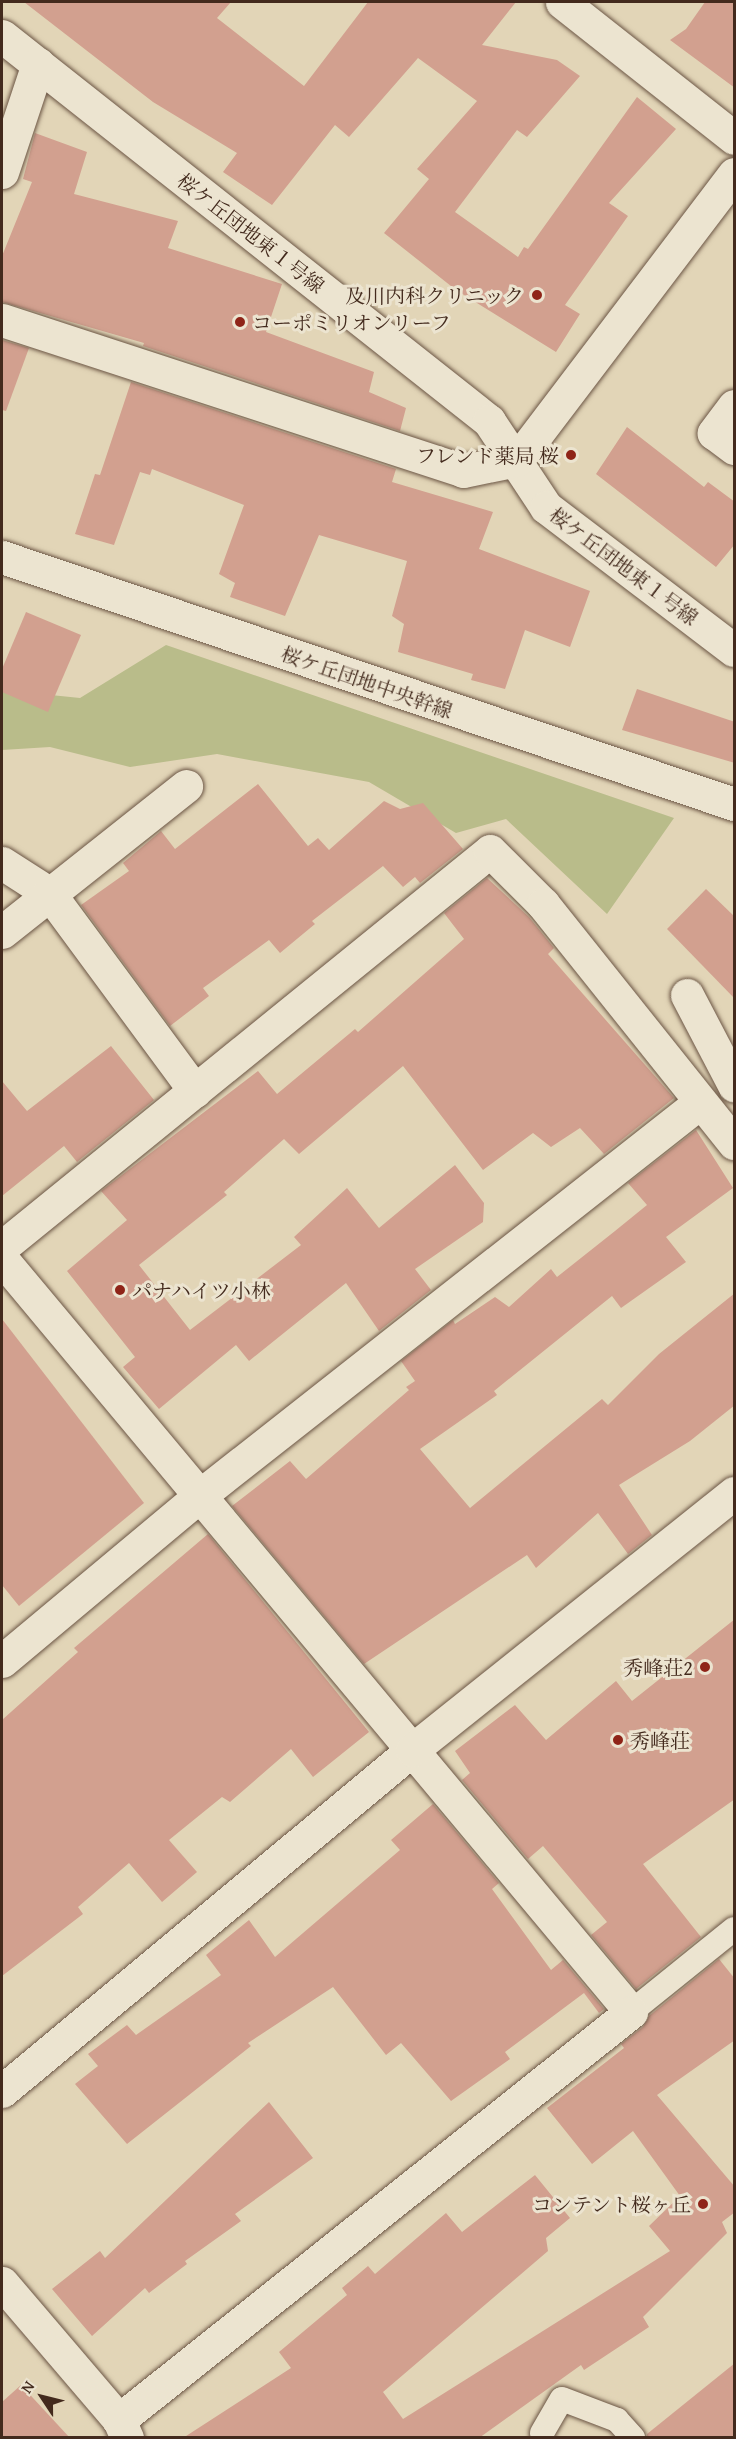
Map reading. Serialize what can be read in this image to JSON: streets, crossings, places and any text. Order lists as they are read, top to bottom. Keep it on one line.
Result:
{"streets":{"street":["桜ケ丘団地東１号線","桜ケ丘団地中央幹線"]},"places":["及川内科クリニック","コーポミリオンリーフ","フレンド薬局 桜","パナハイツ小林","秀峰荘2","秀峰荘","コンテント桜ヶ丘"],"north":"top left"}
